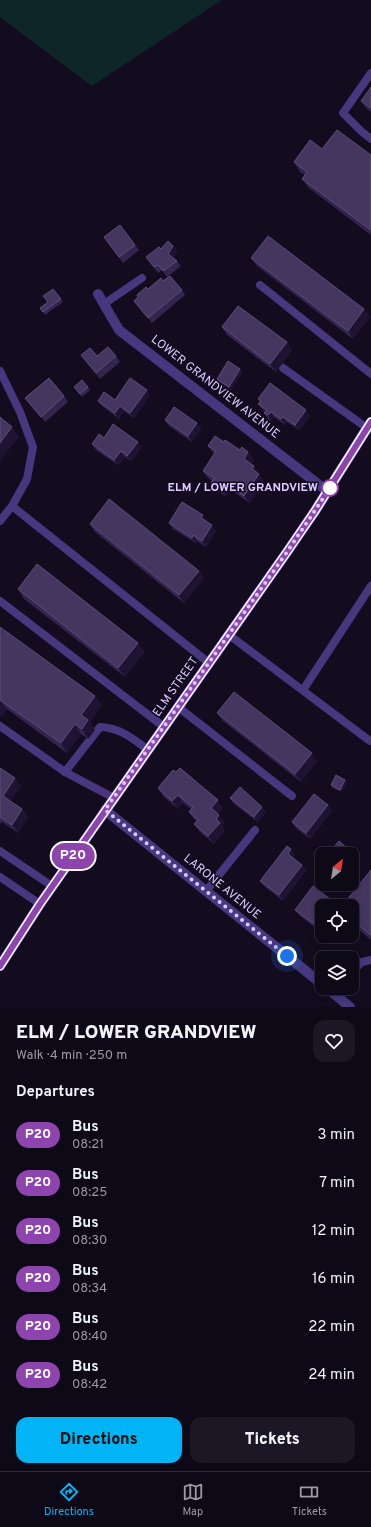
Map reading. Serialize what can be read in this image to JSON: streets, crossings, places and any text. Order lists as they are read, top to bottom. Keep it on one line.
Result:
{"streets":{"main road":["ELM STREET"],"street":["LOWER GRANDVIEW AVENUE","LARONE AVENUE"]},"crossings":[["LOWER GRANDVIEW AVENUE","ELM STREET"],["ELM STREET","LARONE AVENUE"]],"places":["ELM / LOWER GRANDVIEW"],"lines":["bus line P20"],"north":"top right","page":{"on_map":"P20","heading":[["ELM / LOWER GRANDVIEW","Walk · 4 min · 250 m"],"Departures"],"list":[{"mark":"P20","name":"Bus","note":"08:21","value":"3 min"},{"mark":"P20","name":"Bus","note":"08:25","value":"7 min"},{"mark":"P20","name":"Bus","note":"08:30","value":"12 min"},{"mark":"P20","name":"Bus","note":"08:34","value":"16 min"},{"mark":"P20","name":"Bus","note":"08:40","value":"22 min"},{"mark":"P20","name":"Bus","note":"08:42","value":"24 min"}],"buttons":["Directions","Tickets"],"tabs":["Directions","Map","Tickets"]}}
